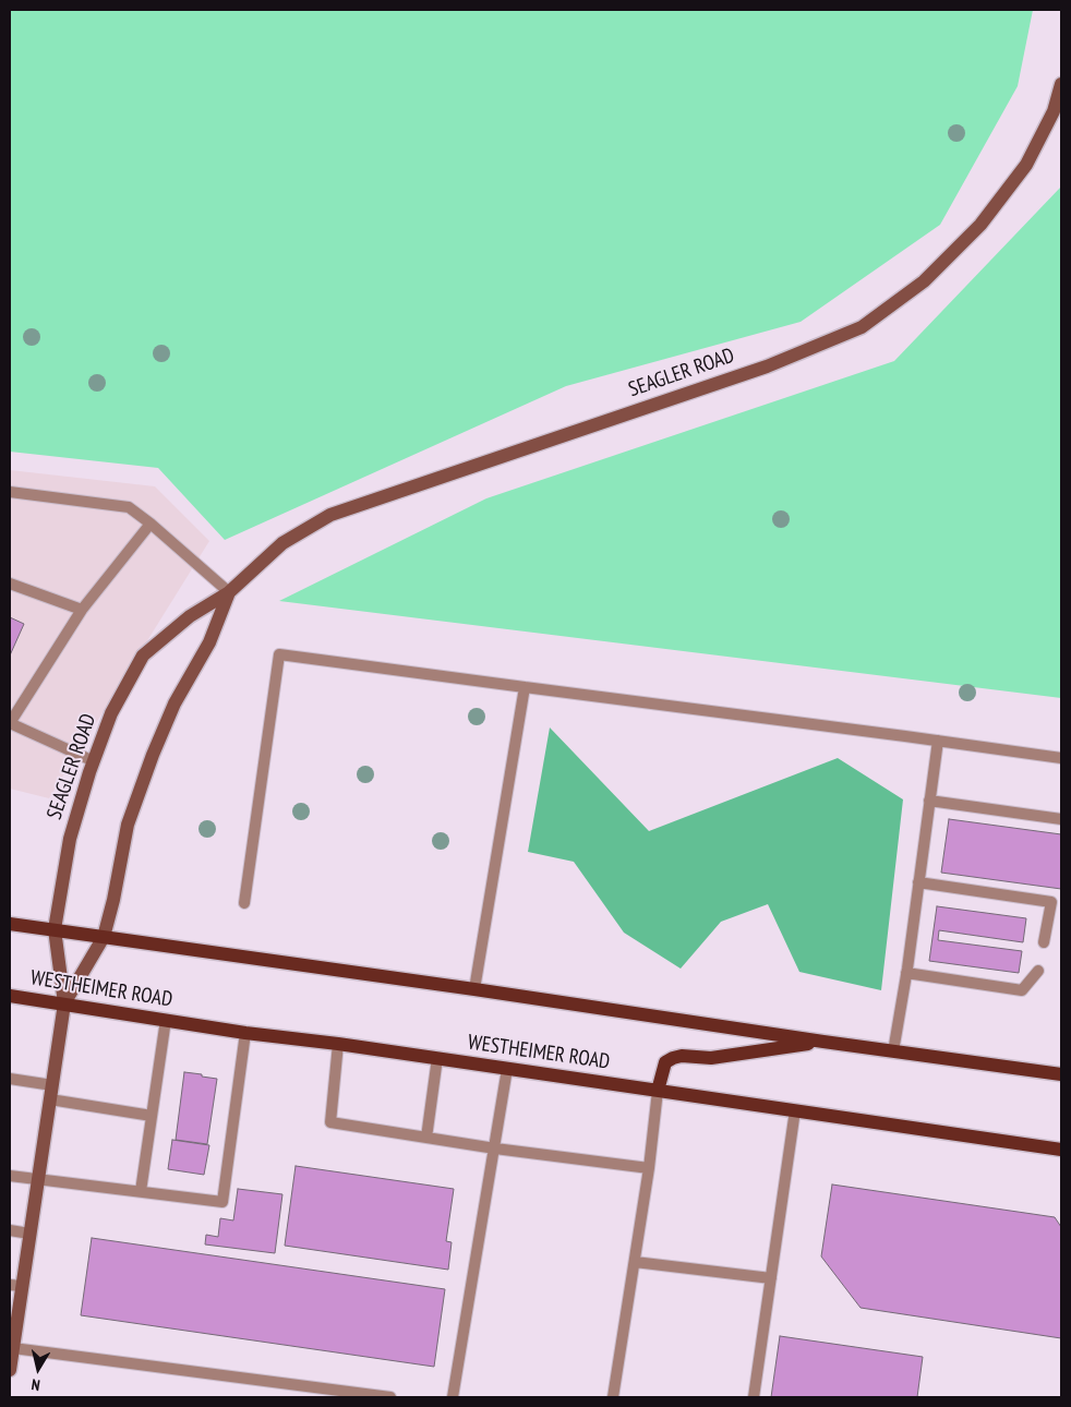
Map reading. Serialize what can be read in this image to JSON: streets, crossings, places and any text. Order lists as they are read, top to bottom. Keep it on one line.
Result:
{"streets":{"main road":["WESTHEIMER ROAD"],"street":["SEAGLER ROAD"]},"crossings":[["SEAGLER ROAD","WESTHEIMER ROAD"]],"north":"bottom"}
